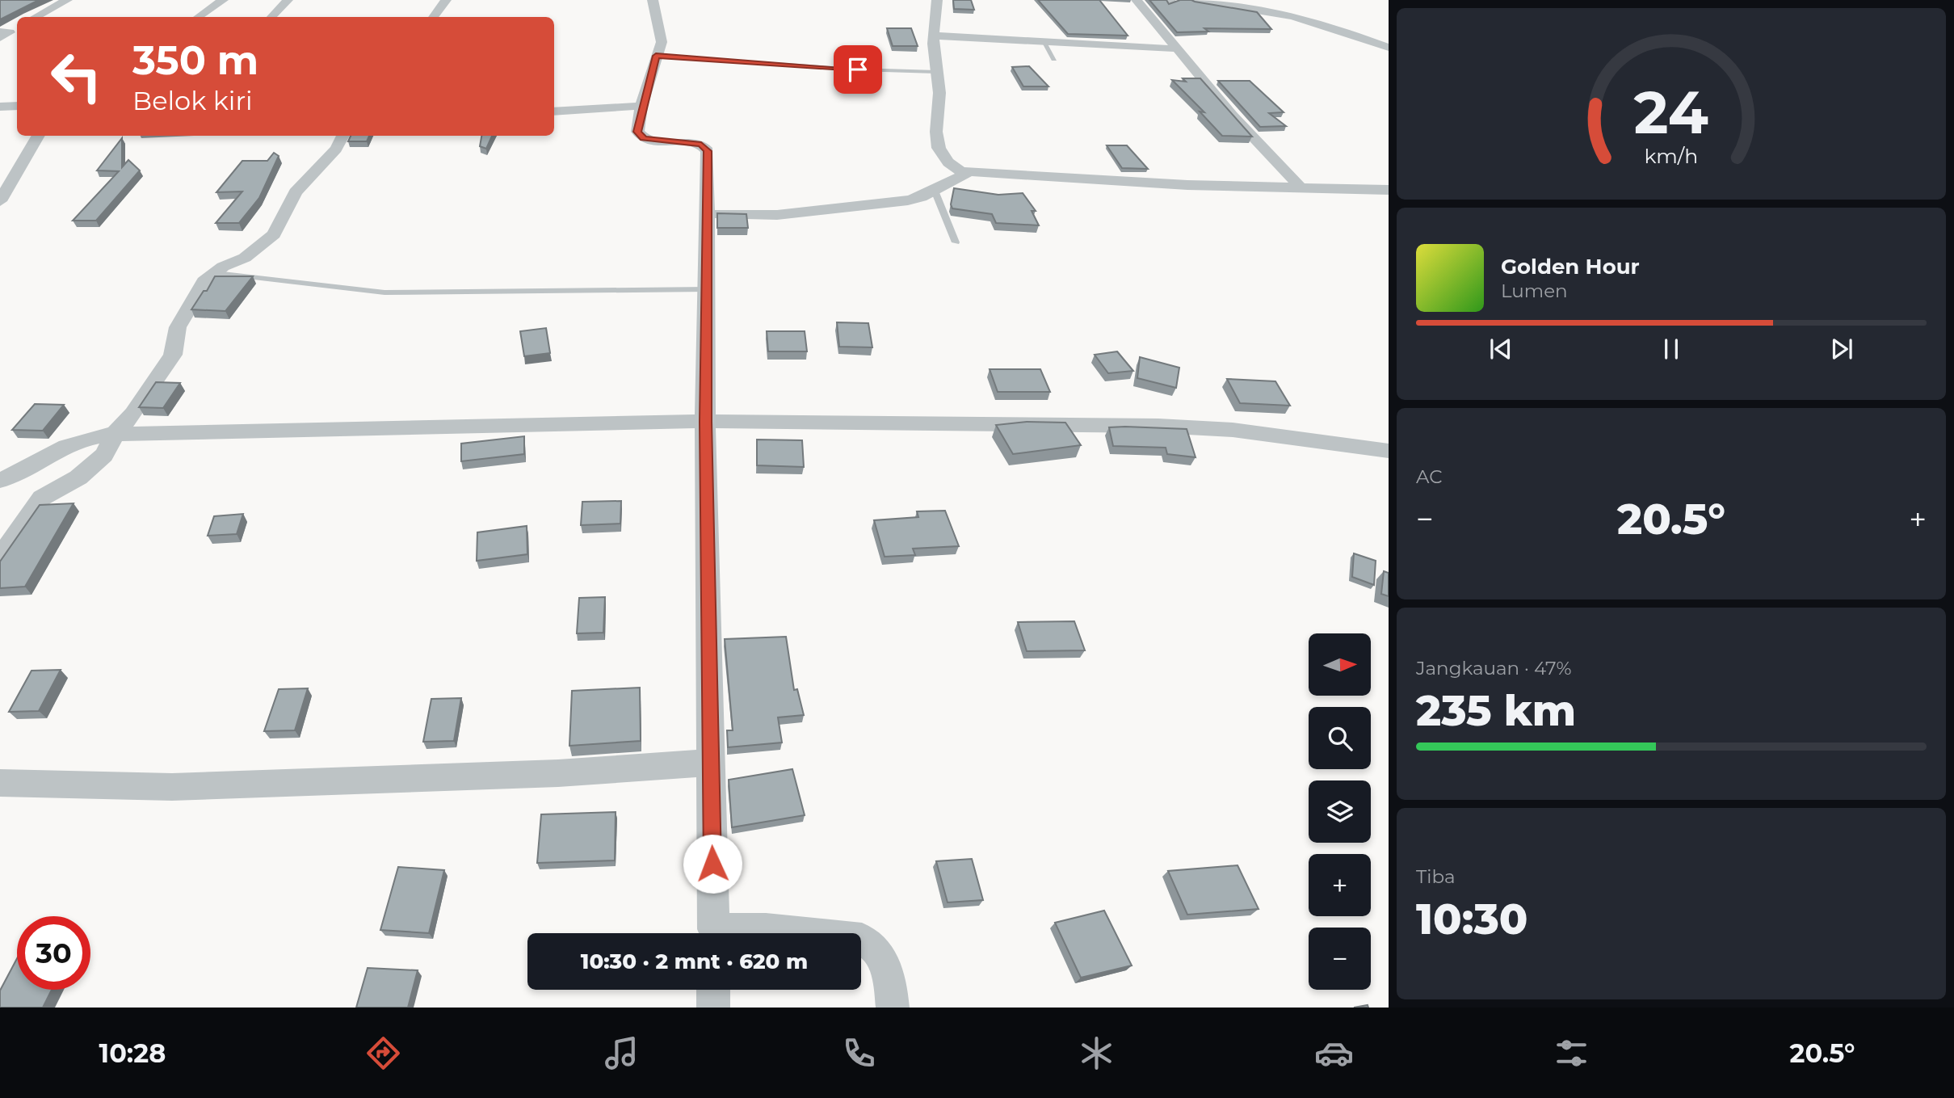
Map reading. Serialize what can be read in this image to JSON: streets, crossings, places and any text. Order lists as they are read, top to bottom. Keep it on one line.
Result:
{"north":"right","page":{"turn":["350 m","Belok kiri"],"song":["Golden Hour","Lumen"],"tile":["AC",["Jangkauan · 47%","235 km"],["Tiba","10:30"]],"heat":["−","20.5°","+"],"map_buttons":["+","−"],"limit":"30","trip":"10:30 · 2 mnt · 620 m","tabs":["10:28","20.5°"],"gauge":["24","km/h"]}}
